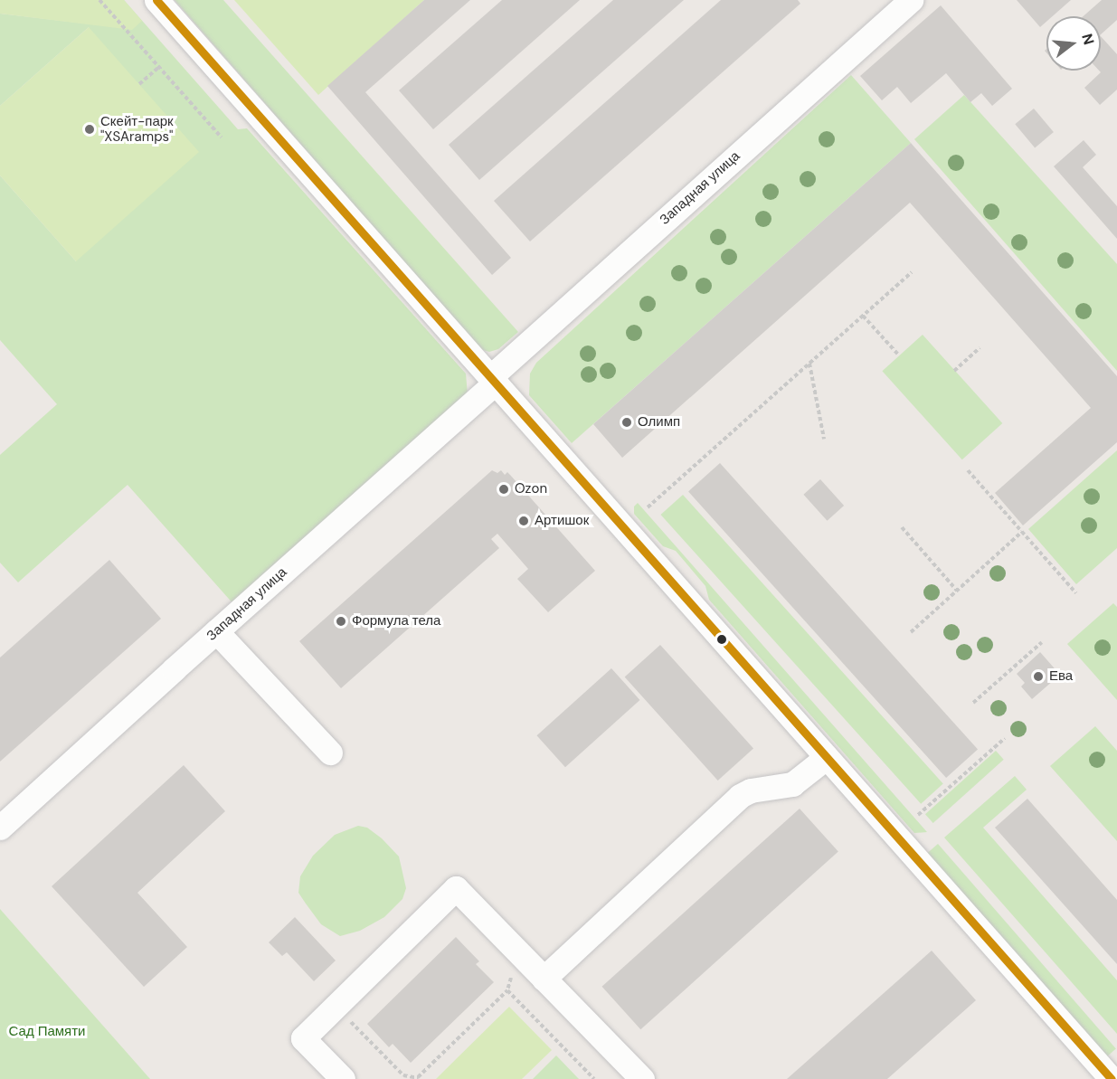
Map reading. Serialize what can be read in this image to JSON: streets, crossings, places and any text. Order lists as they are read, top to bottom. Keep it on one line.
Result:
{"streets":{"street":["Западная улица"]},"parks":["Сад Памяти"],"places":["Скейт-парк \"XSAramps\"","Олимп","Ozon","Артишок","Формула тела","Ева"],"north":"right"}
